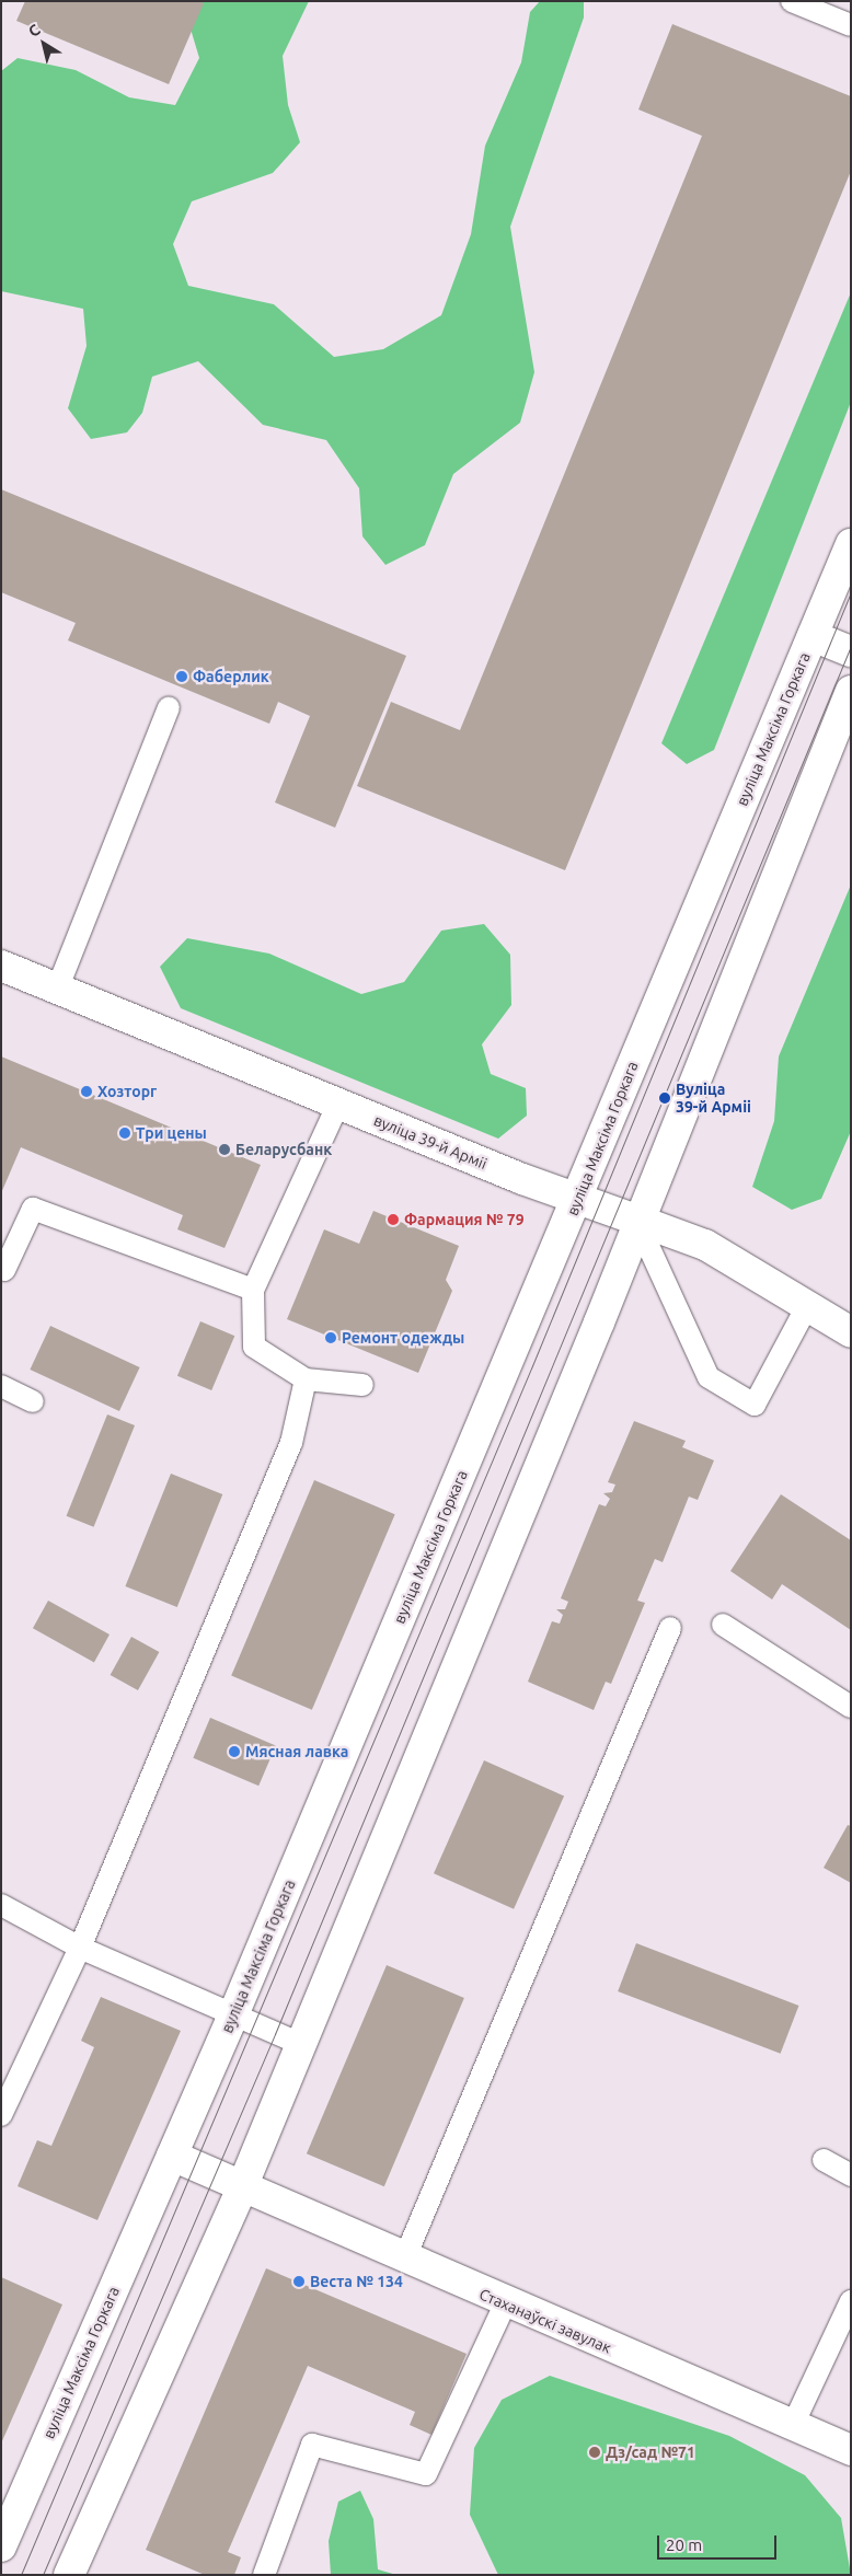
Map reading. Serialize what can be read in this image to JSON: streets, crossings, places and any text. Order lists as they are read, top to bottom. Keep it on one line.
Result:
{"streets":{"main road":["вуліца Максіма Горкага","вуліца 39-й Арміі","Стаханаўскі завулак"]},"crossings":[["вуліца Максіма Горкага","вуліца 39-й Арміі"],["вуліца Максіма Горкага","Стаханаўскі завулак"]],"places":["Фаберлик","Хозторг","Вуліца 39-й Арміі","Три цены","Беларусбанк","Фармация № 79","Ремонт одежды","Мясная лавка","Веста № 134","Дз/сад №71"],"scale_bar":"20 m","north":"top left"}
